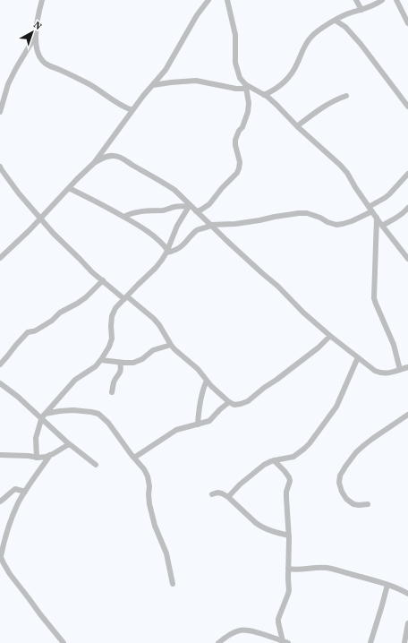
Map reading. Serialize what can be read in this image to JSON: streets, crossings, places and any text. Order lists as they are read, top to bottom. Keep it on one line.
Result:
{"north":"top right"}
